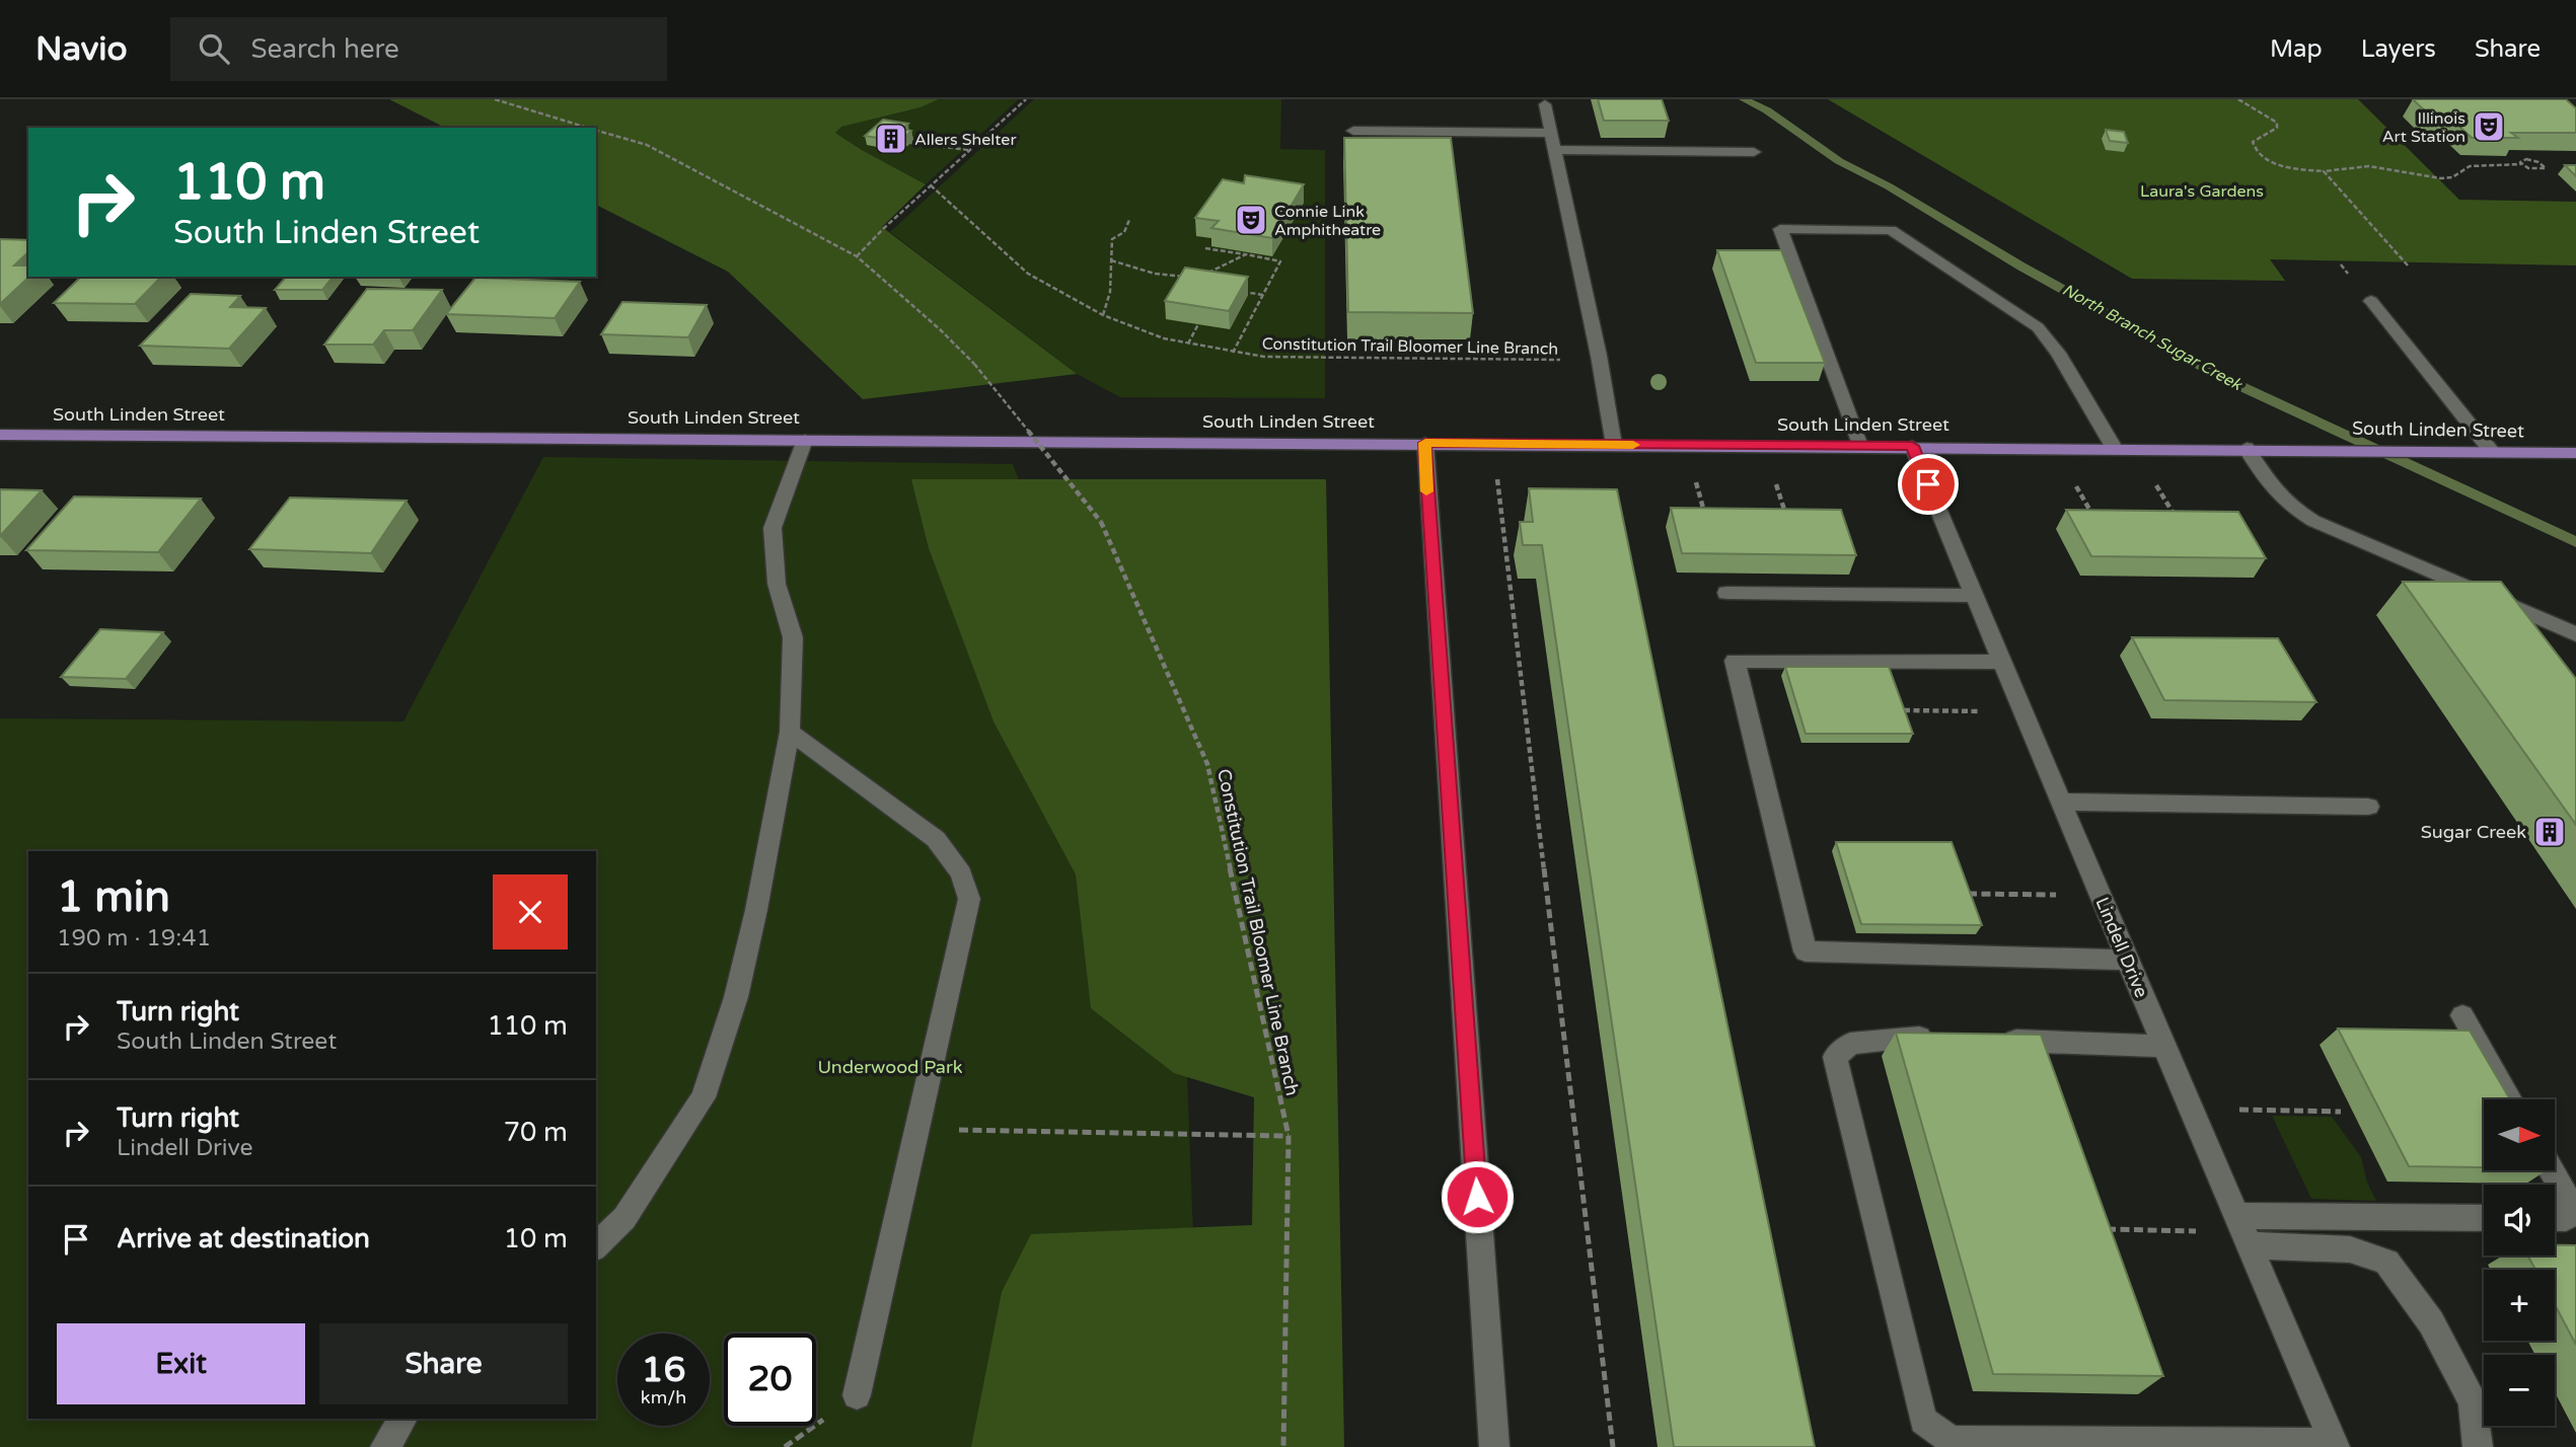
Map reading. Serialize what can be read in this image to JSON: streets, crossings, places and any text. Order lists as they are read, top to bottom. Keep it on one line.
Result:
{"streets":{"main road":["South Linden Street"],"street":["Lindell Drive"],"path":["Constitution Trail Bloomer Line Branch"]},"crossings":[["South Linden Street","Lindell Drive"]],"water":["North Branch Sugar Creek"],"parks":["Laura's Gardens","Underwood Park"],"places":{"theatre":["Illinois Art Station","Connie Link Amphitheatre"],"building":["Allers Shelter","Sugar Creek"]},"north":"right","page":{"header":"Navio","search":"Search here","nav":["Map","Layers","Share"],"turn":["110 m","South Linden Street"],"heading":["1 min","190 m · 19:41"],"list":[{"name":"Turn right","note":"South Linden Street","value":"110 m"},{"name":"Turn right","note":"Lindell Drive","value":"70 m"},{"name":"Arrive at destination","value":"10 m"}],"map_buttons":["+","−"],"buttons":["Exit","Share"],"speed":"16 km/h","limit":"20"}}
